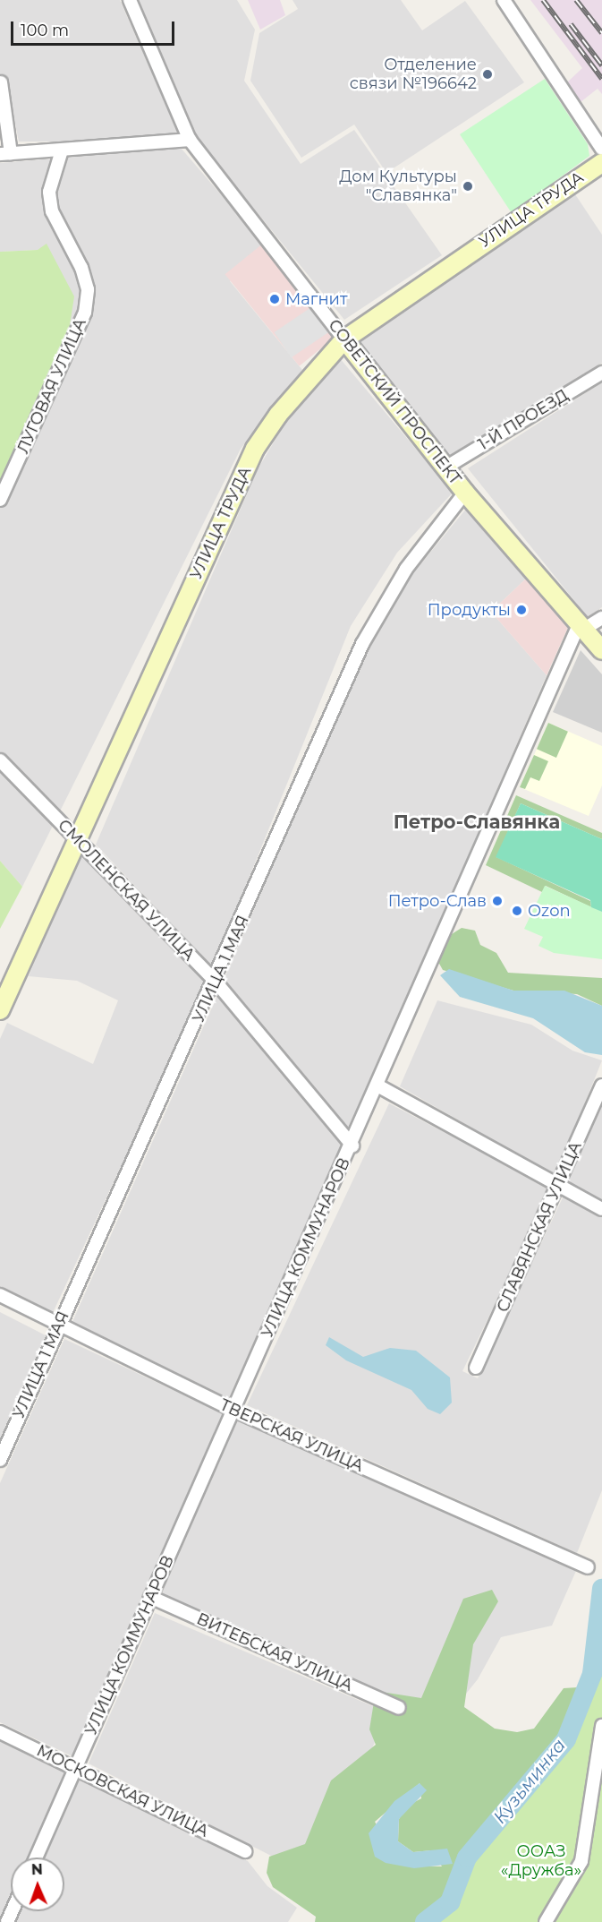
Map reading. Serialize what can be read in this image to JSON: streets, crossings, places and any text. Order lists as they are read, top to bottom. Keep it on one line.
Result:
{"streets":{"street":["УЛИЦА ТРУДА","ЛУГОВАЯ УЛИЦА","СОВЕТСКИЙ ПРОСПЕКТ","1-Й ПРОЕЗД","СМОЛЕНСКАЯ УЛИЦА","УЛИЦА 1 МАЯ","СЛАВЯНСКАЯ УЛИЦА","УЛИЦА КОММУНАРОВ","ТВЕРСКАЯ УЛИЦА","ВИТЕБСКАЯ УЛИЦА","МОСКОВСКАЯ УЛИЦА"]},"crossings":[["УЛИЦА ТРУДА","СОВЕТСКИЙ ПРОСПЕКТ"],["УЛИЦА ТРУДА","СМОЛЕНСКАЯ УЛИЦА"],["СОВЕТСКИЙ ПРОСПЕКТ","1-Й ПРОЕЗД"],["СОВЕТСКИЙ ПРОСПЕКТ","УЛИЦА 1 МАЯ"],["СОВЕТСКИЙ ПРОСПЕКТ","УЛИЦА КОММУНАРОВ"],["СМОЛЕНСКАЯ УЛИЦА","УЛИЦА 1 МАЯ"],["СМОЛЕНСКАЯ УЛИЦА","УЛИЦА КОММУНАРОВ"],["УЛИЦА 1 МАЯ","ТВЕРСКАЯ УЛИЦА"],["УЛИЦА КОММУНАРОВ","ТВЕРСКАЯ УЛИЦА"],["УЛИЦА КОММУНАРОВ","ВИТЕБСКАЯ УЛИЦА"],["УЛИЦА КОММУНАРОВ","МОСКОВСКАЯ УЛИЦА"]],"districts":["Петро-Славянка"],"water":["Кузьминка"],"parks":["ООАЗ «Дружба»"],"places":["Отделение связи №196642","Дом Культуры \"Славянка\"","Магнит","Продукты","Петро-Слав","Ozon"],"scale_bar":"100 m","north":"top"}
